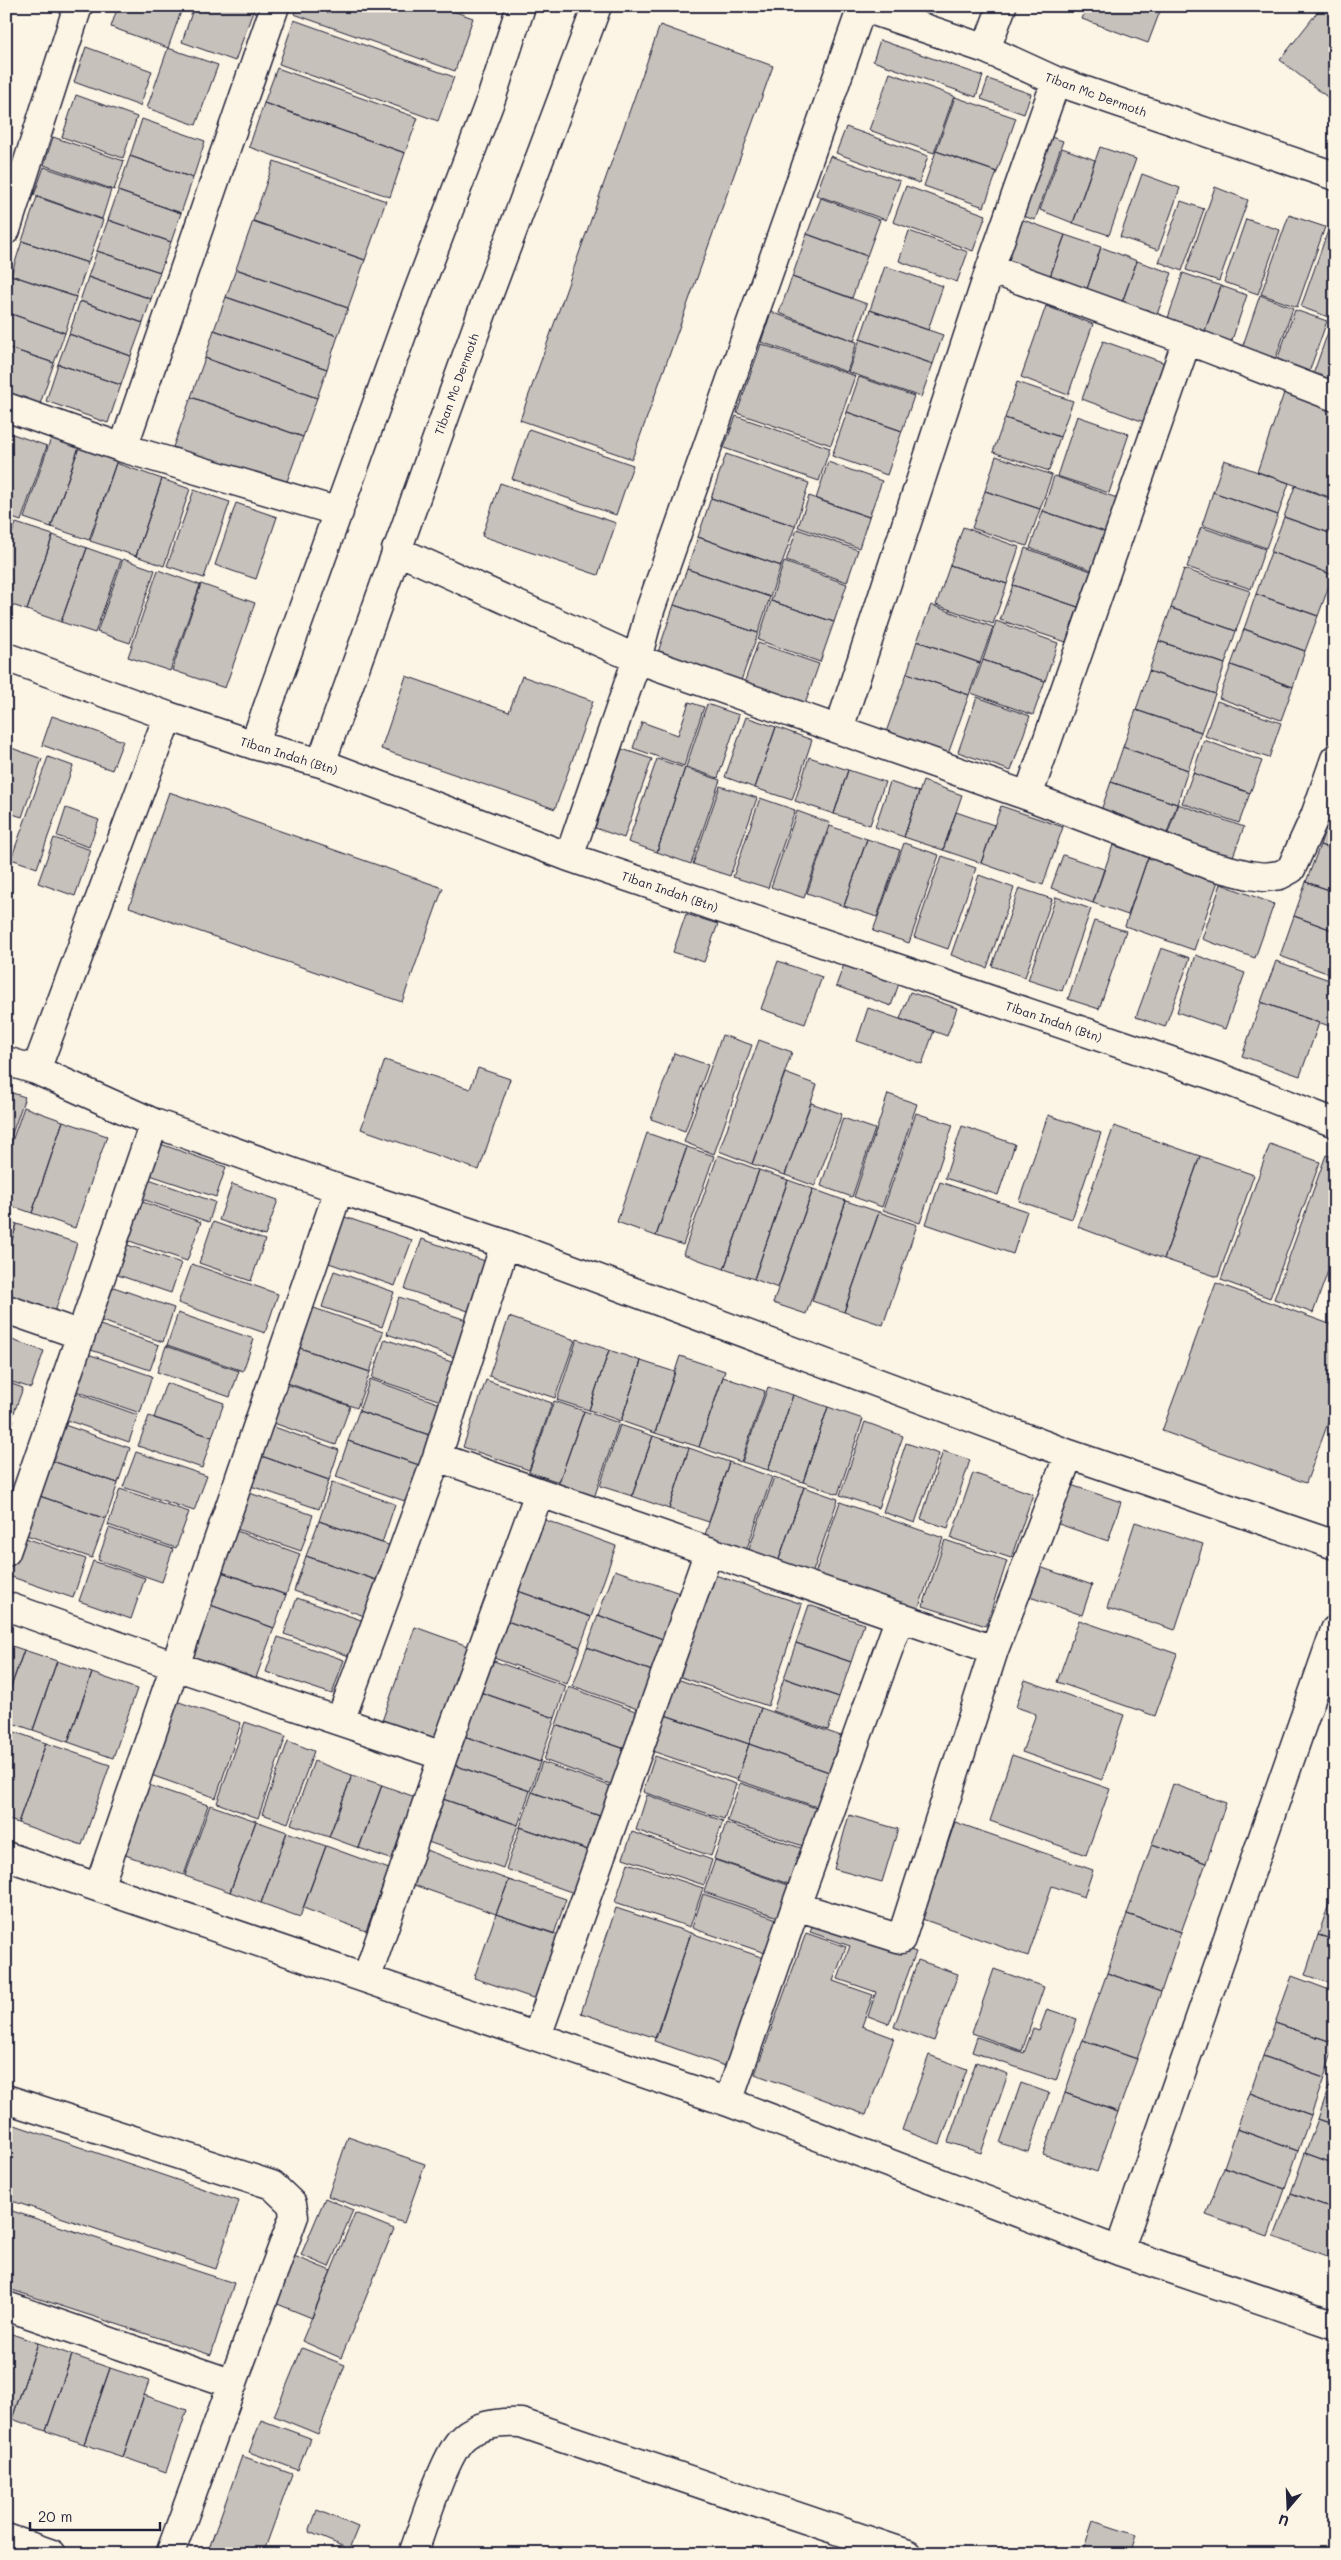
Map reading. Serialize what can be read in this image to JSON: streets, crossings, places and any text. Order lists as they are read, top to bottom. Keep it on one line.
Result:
{"streets":{"street":["Tiban Mc Dermoth","Tiban Indah (Btn)"]},"crossings":[["Tiban Mc Dermoth","Tiban Indah (Btn)"]],"scale_bar":"20 m","north":"bottom"}
